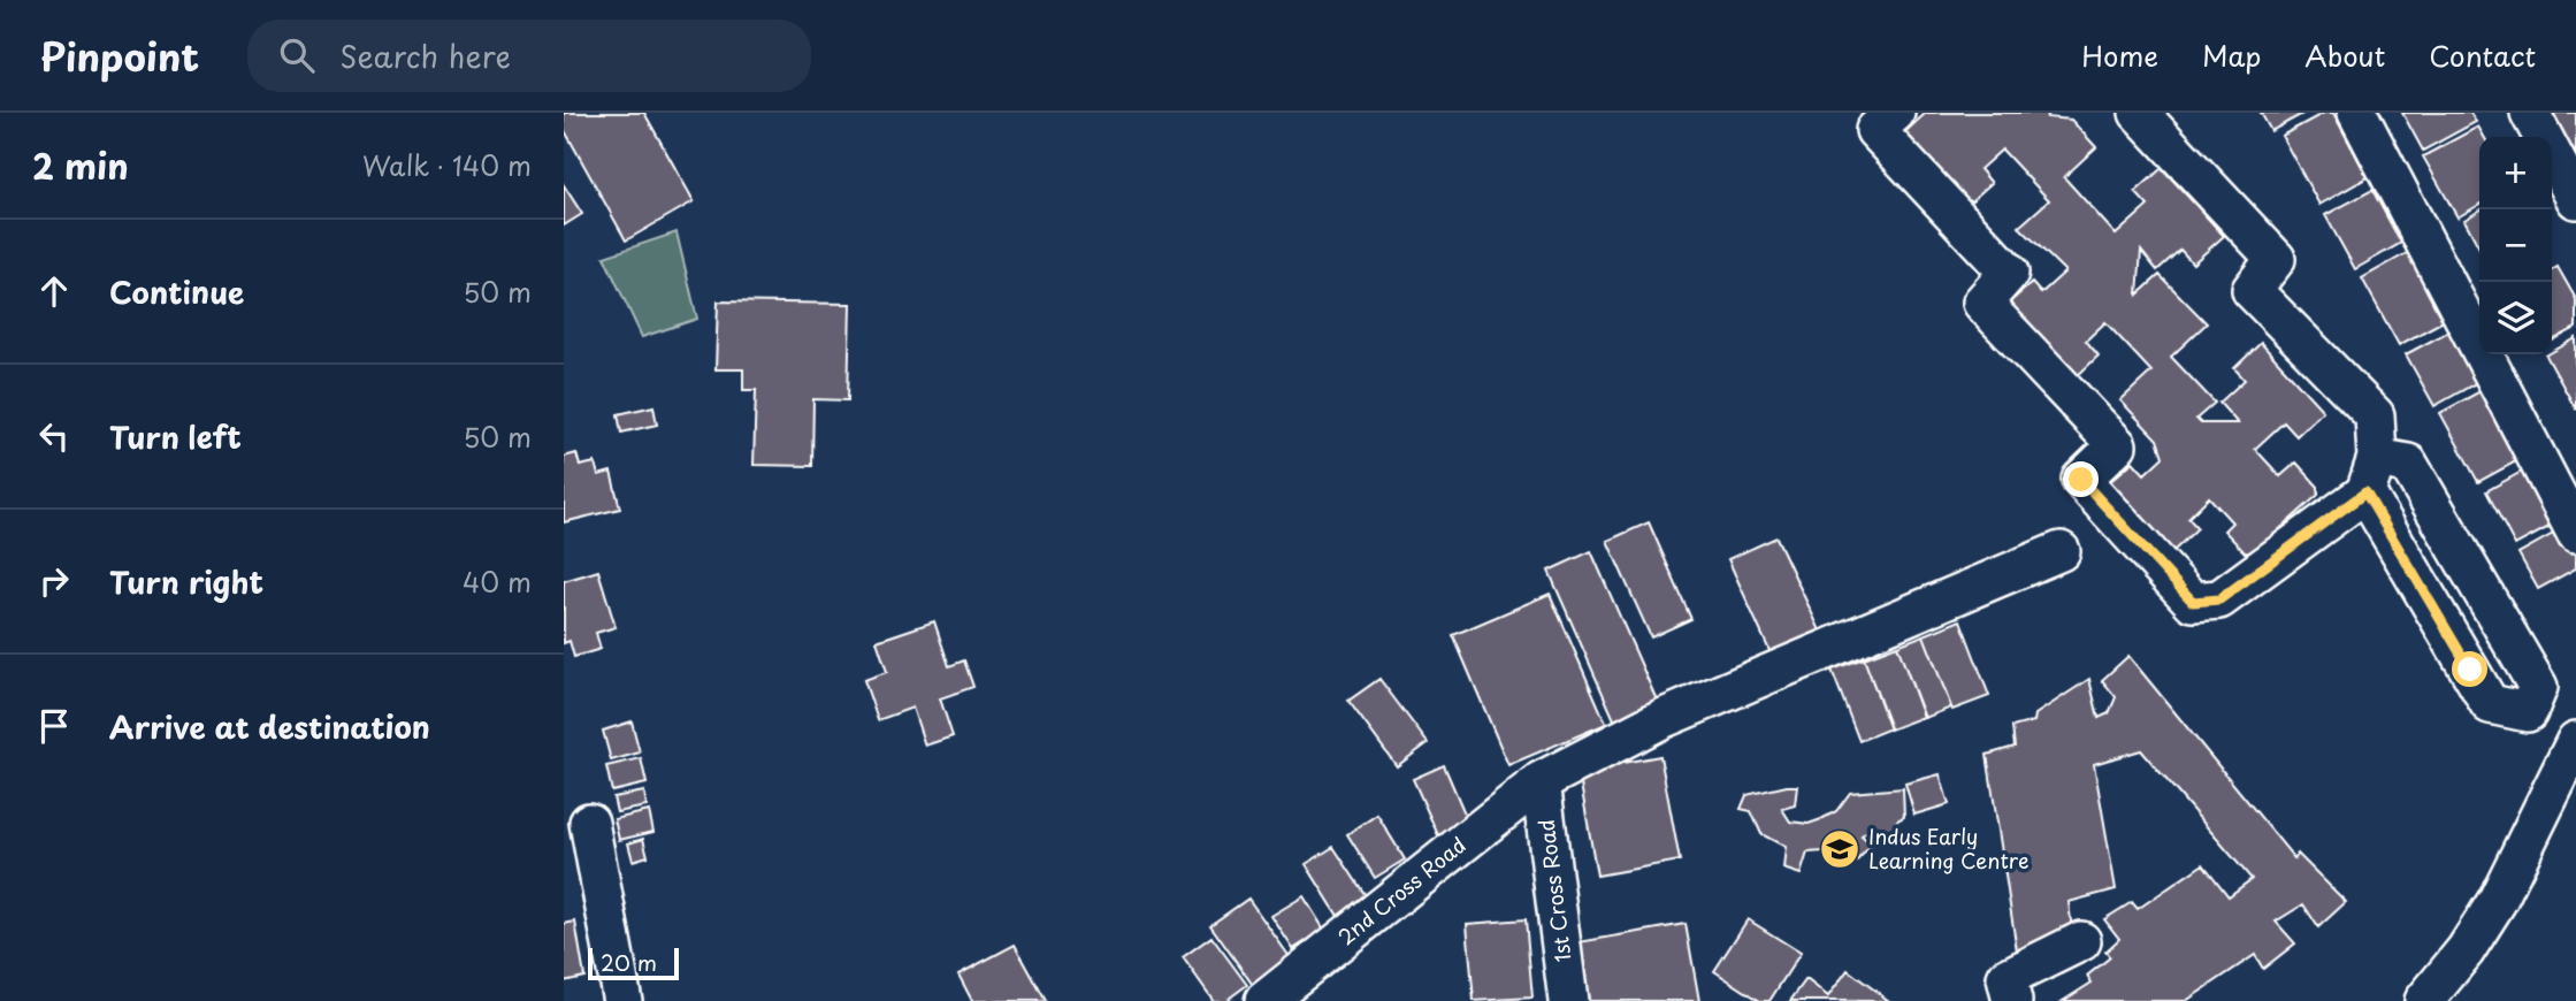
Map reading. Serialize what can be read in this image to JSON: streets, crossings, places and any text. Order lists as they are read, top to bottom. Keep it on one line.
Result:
{"streets":{"street":["1st Cross Road","2nd Cross Road"]},"crossings":[["1st Cross Road","2nd Cross Road"]],"places":{"school or university":["Indus Early Learning Centre"]},"scale_bar":"20 m","page":{"header":"Pinpoint","search":"Search here","nav":["Home","Map","About","Contact"],"heading":["2 min","Walk · 140 m"],"map_buttons":["+","−"],"list":[["Continue","50 m"],["Turn left","50 m"],["Turn right","40 m"],"Arrive at destination"],"scale":"20 m"}}
